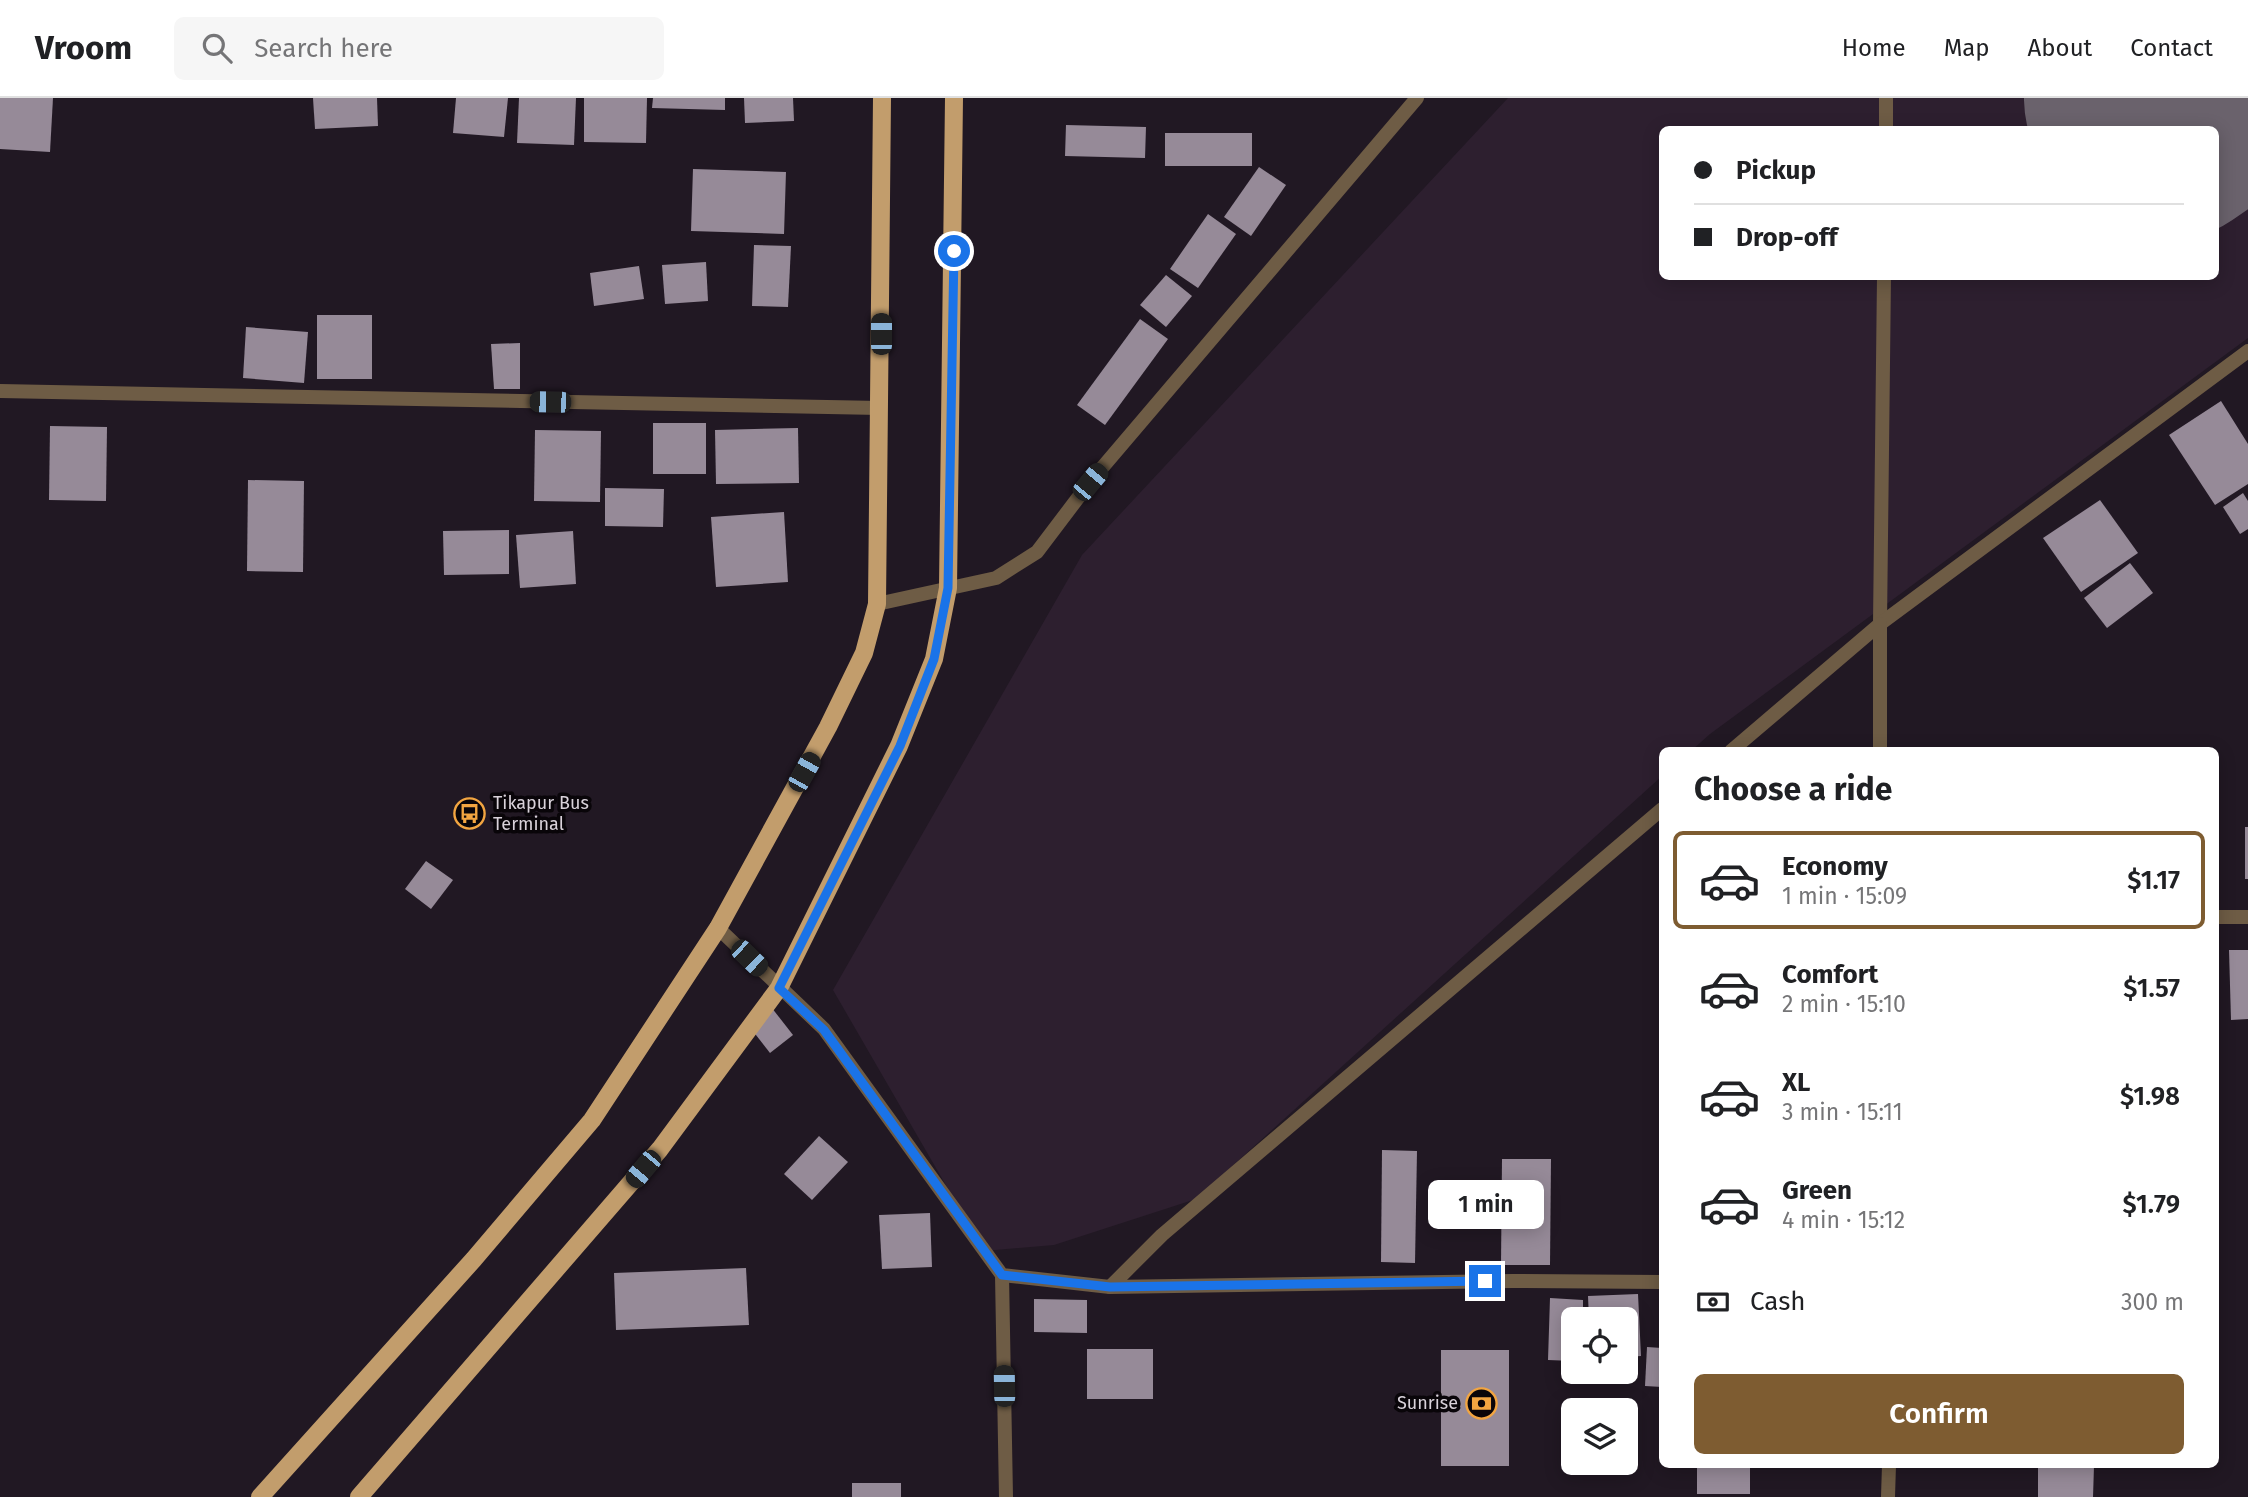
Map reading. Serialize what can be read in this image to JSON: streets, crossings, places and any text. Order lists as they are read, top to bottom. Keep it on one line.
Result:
{"places":{"bus stop":["Tikapur Bus Terminal"],"bank":["Sunrise"]},"page":{"header":"Vroom","search":"Search here","nav":["Home","Map","About","Contact"],"banner":["Pickup","Drop-off"],"heading":"Choose a ride","list":[{"name":"Economy","note":"1 min · 15:09","value":"$1.17"},{"name":"Comfort","note":"2 min · 15:10","value":"$1.57"},{"name":"XL","note":"3 min · 15:11","value":"$1.98"},{"name":"Green","note":"4 min · 15:12","value":"$1.79"}],"bubble":"1 min","pay":["Cash","300 m"],"buttons":"Confirm"}}
